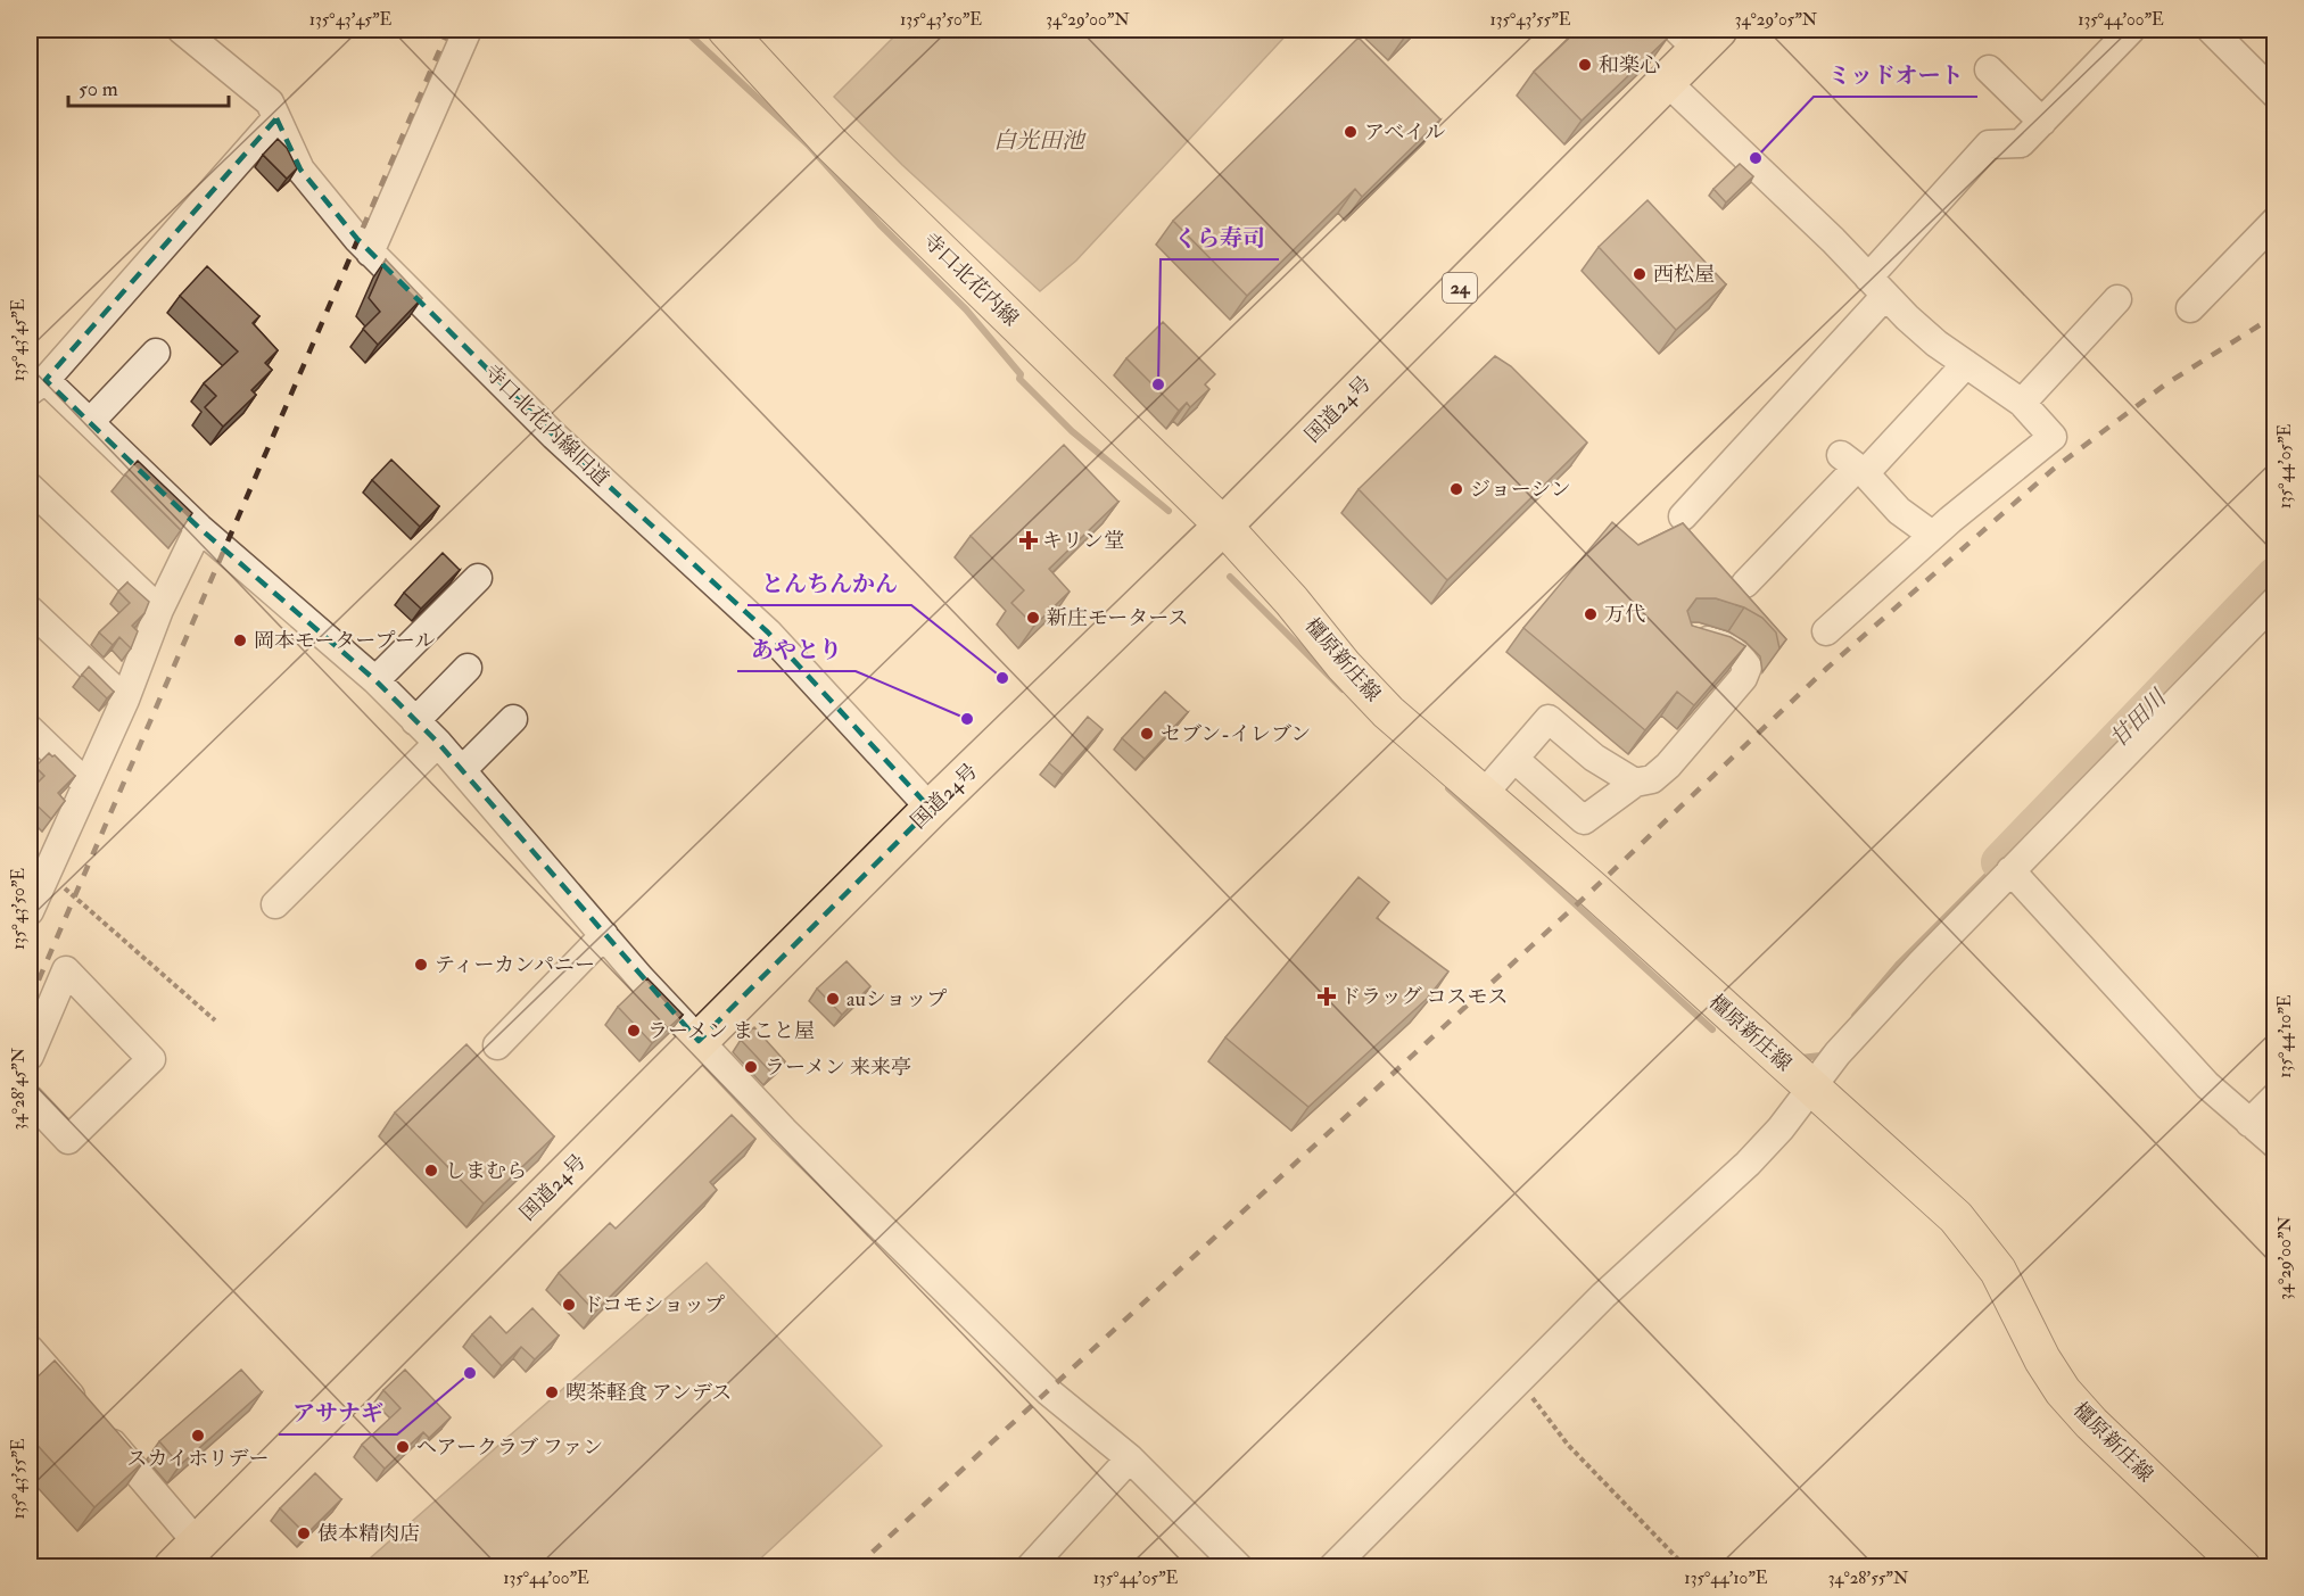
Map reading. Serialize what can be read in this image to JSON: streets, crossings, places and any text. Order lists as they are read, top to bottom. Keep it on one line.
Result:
{"streets":{"highway":["24","国道24号"],"main road":["寺口北花内線","橿原新庄線"],"street":["寺口北花内線旧道"]},"crossings":[["寺口北花内線","国道24号"],["寺口北花内線","橿原新庄線"],["国道24号","寺口北花内線旧道"],["国道24号","橿原新庄線"]],"water":["白光田池","甘田川"],"places":{"other":["和楽心","アベイル","ミッドオート","西松屋","くら寿司","ジョーシン","万代","新庄モータース","岡本モータープール","とんちんかん","あやとり","セブン-イレブン","ティーカンパニー","auショップ","ラーメン まこと屋","ラーメン 来来亭","しまむら","ドコモショップ","アサナギ","喫茶軽食 アンデス","スカイホリデー","ヘアークラブ ファン","俵本精肉店"],"health":["キリン堂","ドラッグ コスモス"]},"scale_bar":"50 m","coordinates":["135°43'45\"E","135°43'50\"E","34°29'00\"N","135°43'55\"E","34°29'05\"N","135°44'00\"E","135°44'05\"E","135°44'10\"E","34°28'45\"N","34°28'55\"N"]}
